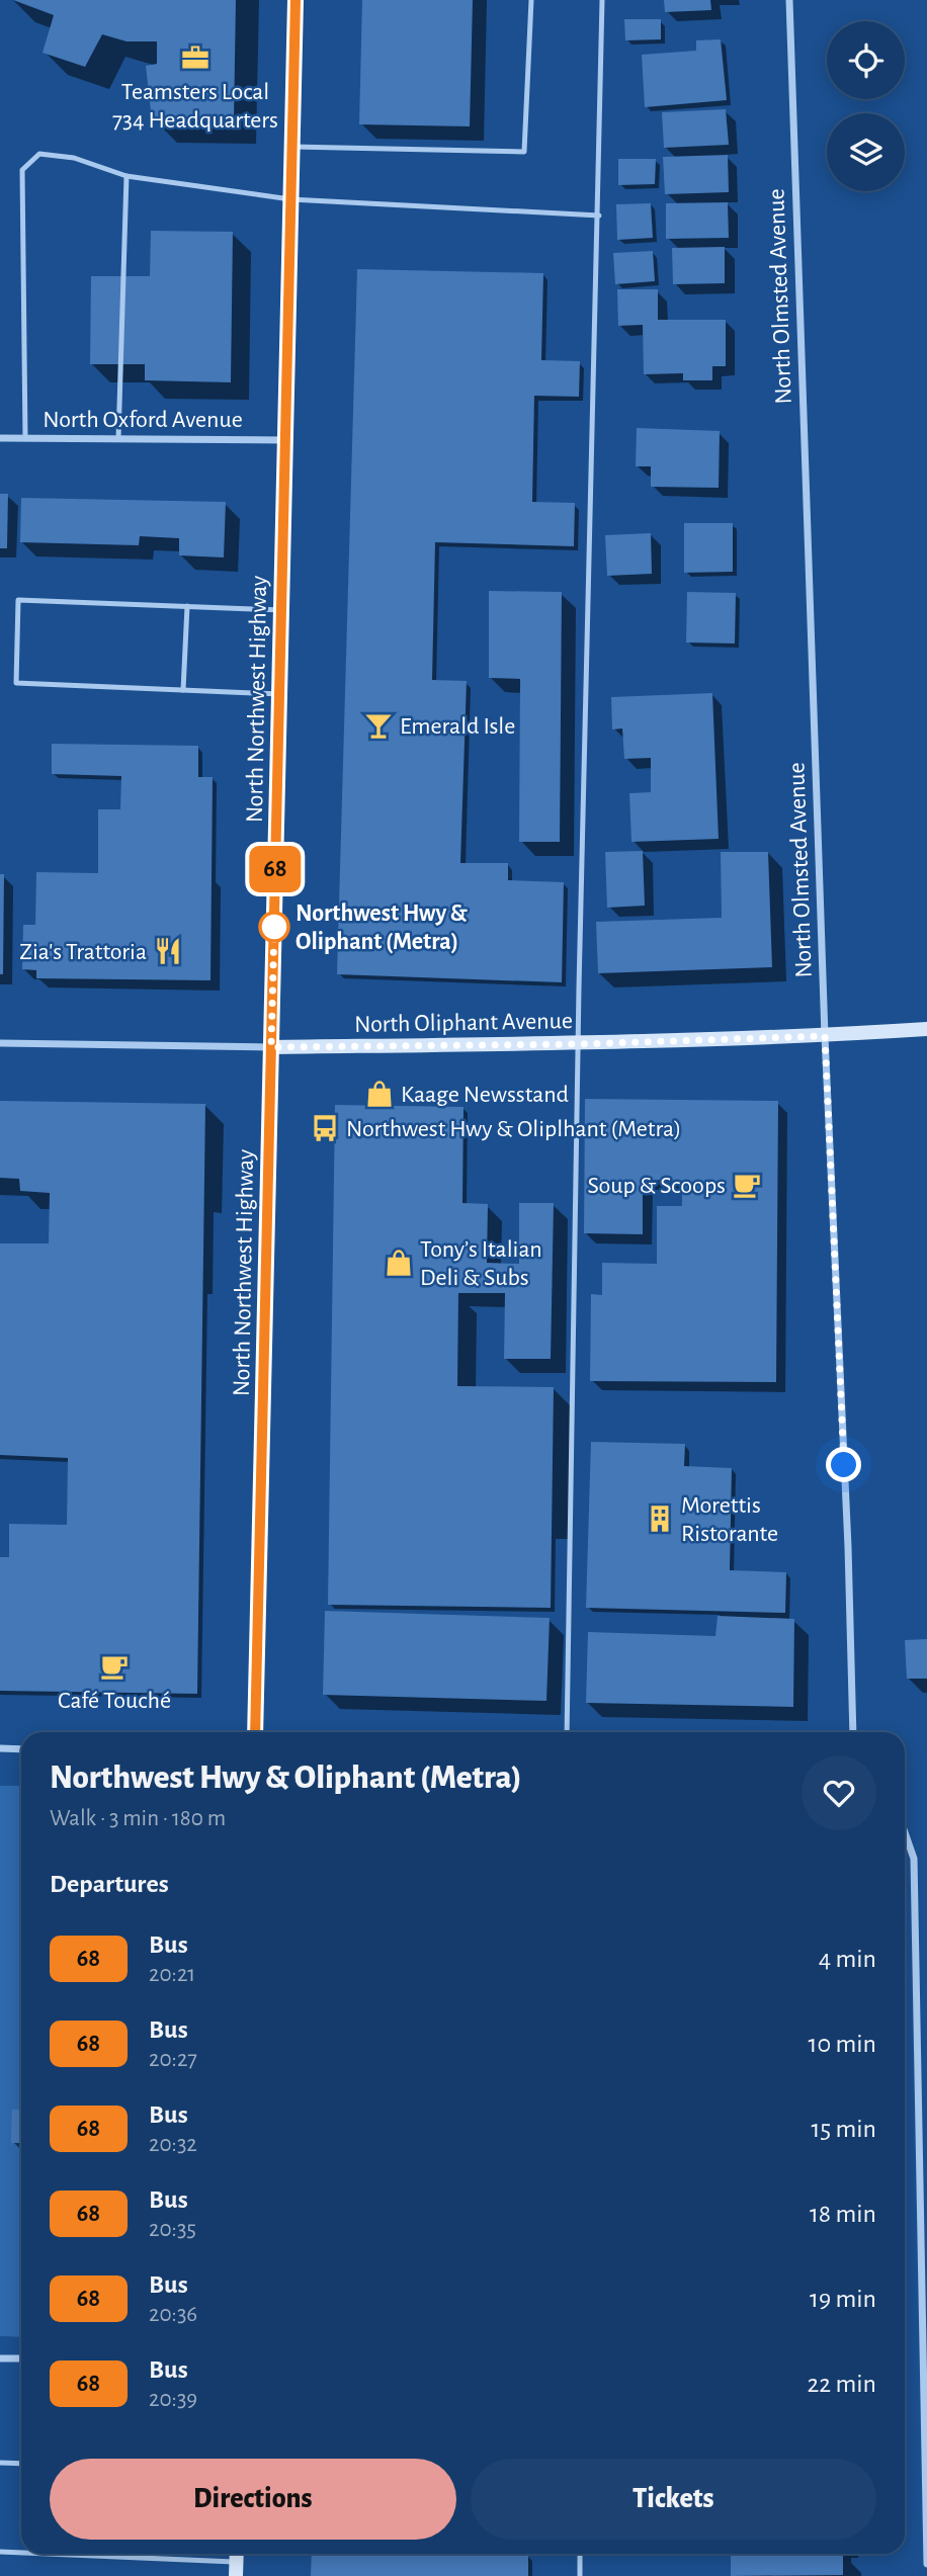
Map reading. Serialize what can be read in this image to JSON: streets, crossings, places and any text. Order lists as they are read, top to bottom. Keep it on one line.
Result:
{"streets":{"main road":["North Northwest Highway","North Oliphant Avenue"],"street":["North Olmsted Avenue","North Oxford Avenue"]},"crossings":[["North Olmsted Avenue","North Oliphant Avenue"],["North Oxford Avenue","North Northwest Highway"],["North Northwest Highway","North Oliphant Avenue"]],"places":{"office":["Teamsters Local 734 Headquarters"],"bar":["Emerald Isle"],"other":["Northwest Hwy & Oliphant (Metra)"],"restaurant":["Zia's Trattoria"],"shop":["Kaage Newsstand","Tony’s Italian Deli & Subs"],"bus stop":["Northwest Hwy & Oliplhant (Metra)"],"cafe":["Soup & Scoops","Café Touché"],"building":["Morettis Ristorante"]},"lines":["bus line 68"],"page":{"on_map":"68","heading":[["Northwest Hwy & Oliphant (Metra)","Walk · 3 min · 180 m"],"Departures"],"list":[{"mark":"68","name":"Bus","note":"20:21","value":"4 min"},{"mark":"68","name":"Bus","note":"20:27","value":"10 min"},{"mark":"68","name":"Bus","note":"20:32","value":"15 min"},{"mark":"68","name":"Bus","note":"20:35","value":"18 min"},{"mark":"68","name":"Bus","note":"20:36","value":"19 min"},{"mark":"68","name":"Bus","note":"20:39","value":"22 min"}],"buttons":["Directions","Tickets"]}}
